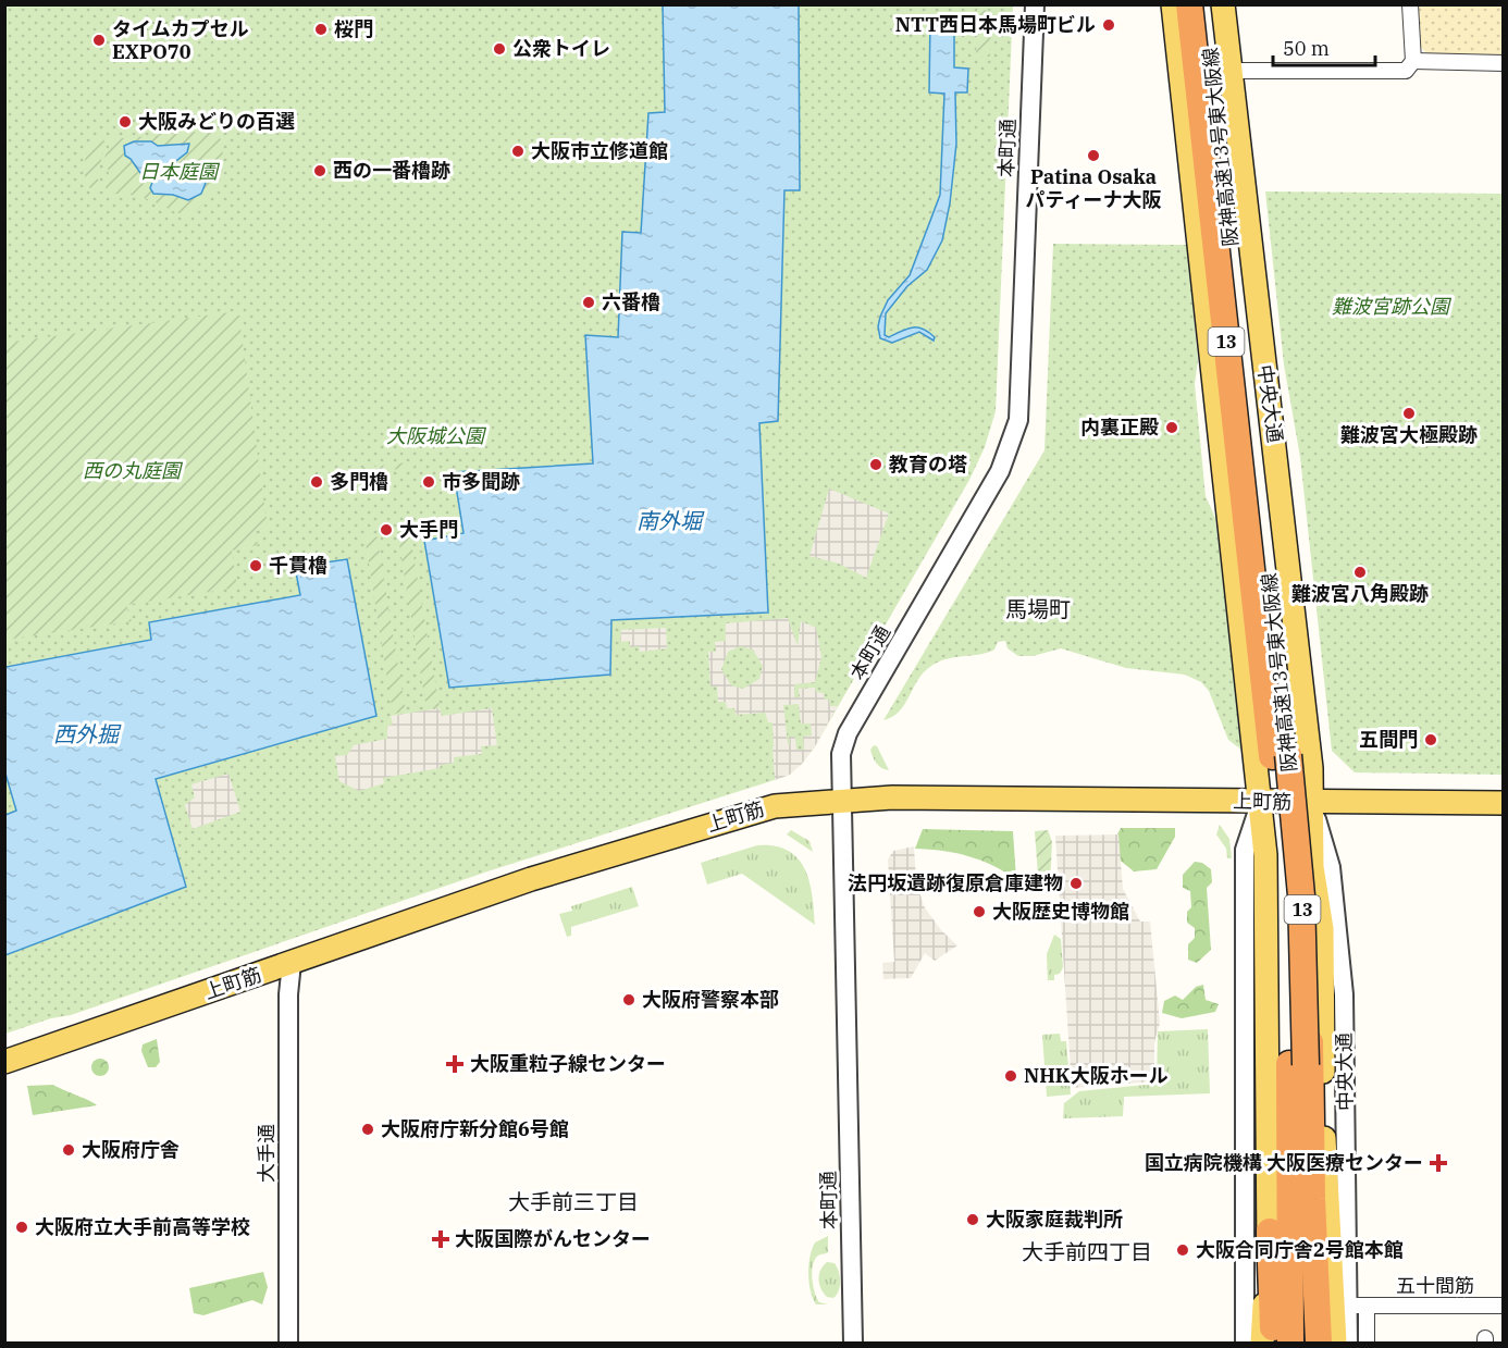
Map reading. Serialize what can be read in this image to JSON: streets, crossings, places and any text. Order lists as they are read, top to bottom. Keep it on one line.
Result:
{"streets":{"highway":["阪神高速13号東大阪線","13"],"main road":["中央大通","上町筋"],"street":["本町通","大手通","五十間筋"]},"crossings":[["本町通","上町筋"],["中央大通","上町筋"],["中央大通","五十間筋"],["上町筋","大手通"]],"districts":["馬場町","大手前三丁目","大手前四丁目"],"water":["南外堀","西外掘"],"parks":["日本庭園","難波宮跡公園","大阪城公園","西の丸庭園"],"places":{"other":["NTT西日本馬場町ビル","桜門","タイムカプセル EXPO70","公衆トイレ","大阪みどりの百選","大阪市立修道館","Patina Osaka パティーナ大阪","西の一番櫓跡","六番櫓","難波宮大極殿跡","内裏正殿","教育の塔","多門櫓","市多聞跡","大手門","千貫櫓","難波宮八角殿跡","五間門","法円坂遺跡復原倉庫建物","大阪歴史博物館","大阪府警察本部","NHK大阪ホール","大阪府庁新分館6号館","大阪府庁舎","大阪家庭裁判所","大阪府立大手前高等学校","大阪合同庁舎2号館本館"],"health":["大阪重粒子線センター","国立病院機構 大阪医療センター","大阪国際がんセンター"]},"scale_bar":"50 m"}
